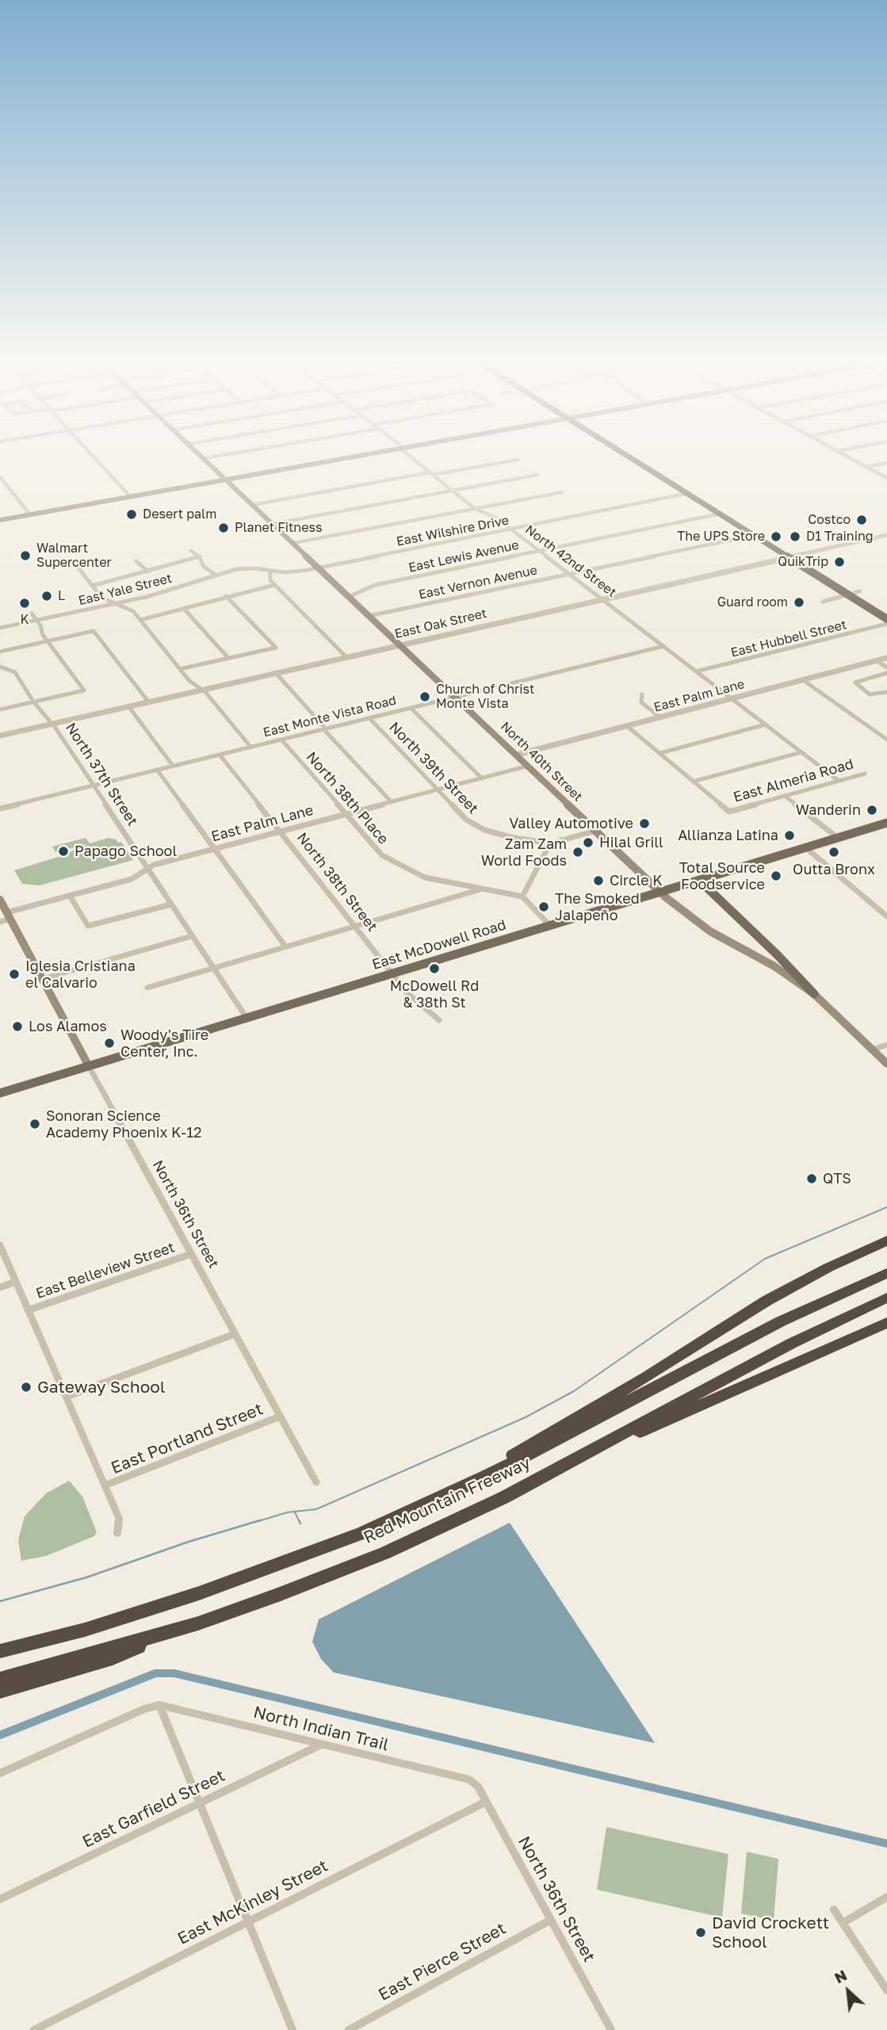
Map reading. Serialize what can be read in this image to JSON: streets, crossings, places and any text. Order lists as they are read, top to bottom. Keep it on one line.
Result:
{"streets":{"highway":["Red Mountain Freeway"],"main road":["North 40th Street","East McDowell Road","North 36th Street"],"street":["East Wilshire Drive","East Lewis Avenue","North 42nd Street","East Vernon Avenue","East Yale Street","East Oak Street","East Hubbell Street","East Palm Lane","East Monte Vista Road","North 39th Street","North 37th Street","East Almeria Road","North 38th Place","North 38th Street","East Belleview Street","East Portland Street","North Indian Trail","East Garfield Street","East McKinley Street","East Pierce Street"]},"crossings":[["East Wilshire Drive","North 42nd Street"],["East Wilshire Drive","East Yale Street"],["East Wilshire Drive","North 40th Street"],["East Lewis Avenue","North 42nd Street"],["East Lewis Avenue","North 40th Street"],["North 42nd Street","East Vernon Avenue"],["North 42nd Street","East Oak Street"],["North 42nd Street","East Hubbell Street"],["North 42nd Street","East Palm Lane"],["North 42nd Street","East Monte Vista Road"],["North 42nd Street","East Almeria Road"],["East Vernon Avenue","North 40th Street"],["East Yale Street","North 40th Street"],["East Oak Street","North 40th Street"],["East Oak Street","North 37th Street"],["East Palm Lane","North 40th Street"],["East Palm Lane","North 39th Street"],["East Palm Lane","North 37th Street"],["East Palm Lane","North 38th Place"],["East Palm Lane","North 38th Street"],["East Palm Lane","North 36th Street"],["East Monte Vista Road","North 40th Street"],["East Monte Vista Road","North 39th Street"],["East Monte Vista Road","North 37th Street"],["East Monte Vista Road","North 38th Place"],["East Monte Vista Road","North 38th Street"],["North 40th Street","East McDowell Road"],["North 37th Street","East McDowell Road"],["North 38th Street","East McDowell Road"],["East McDowell Road","North 36th Street"],["North 36th Street","East Belleview Street"],["North 36th Street","East Portland Street"],["North 36th Street","North Indian Trail"],["North 36th Street","East McKinley Street"],["North 36th Street","East Pierce Street"],["North Indian Trail","East Garfield Street"]],"places":["Desert palm","Costco","Planet Fitness","The UPS Store","D1 Training","Walmart Supercenter","QuikTrip","L","Guard room","K","Church of Christ Monte Vista","Wanderin","Valley Automotive","Allianza Latina","Hilal Grill","Papago School","Zam Zam World Foods","Outta Bronx","Total Source Foodservice","Circle K","The Smoked Jalapeño","McDowell Rd & 38th St","Iglesia Cristiana el Calvario","Los Alamos","Woody's Tire Center, Inc.","Sonoran Science Academy Phoenix K-12","QTS","Gateway School","David Crockett School"],"north":"top left"}
